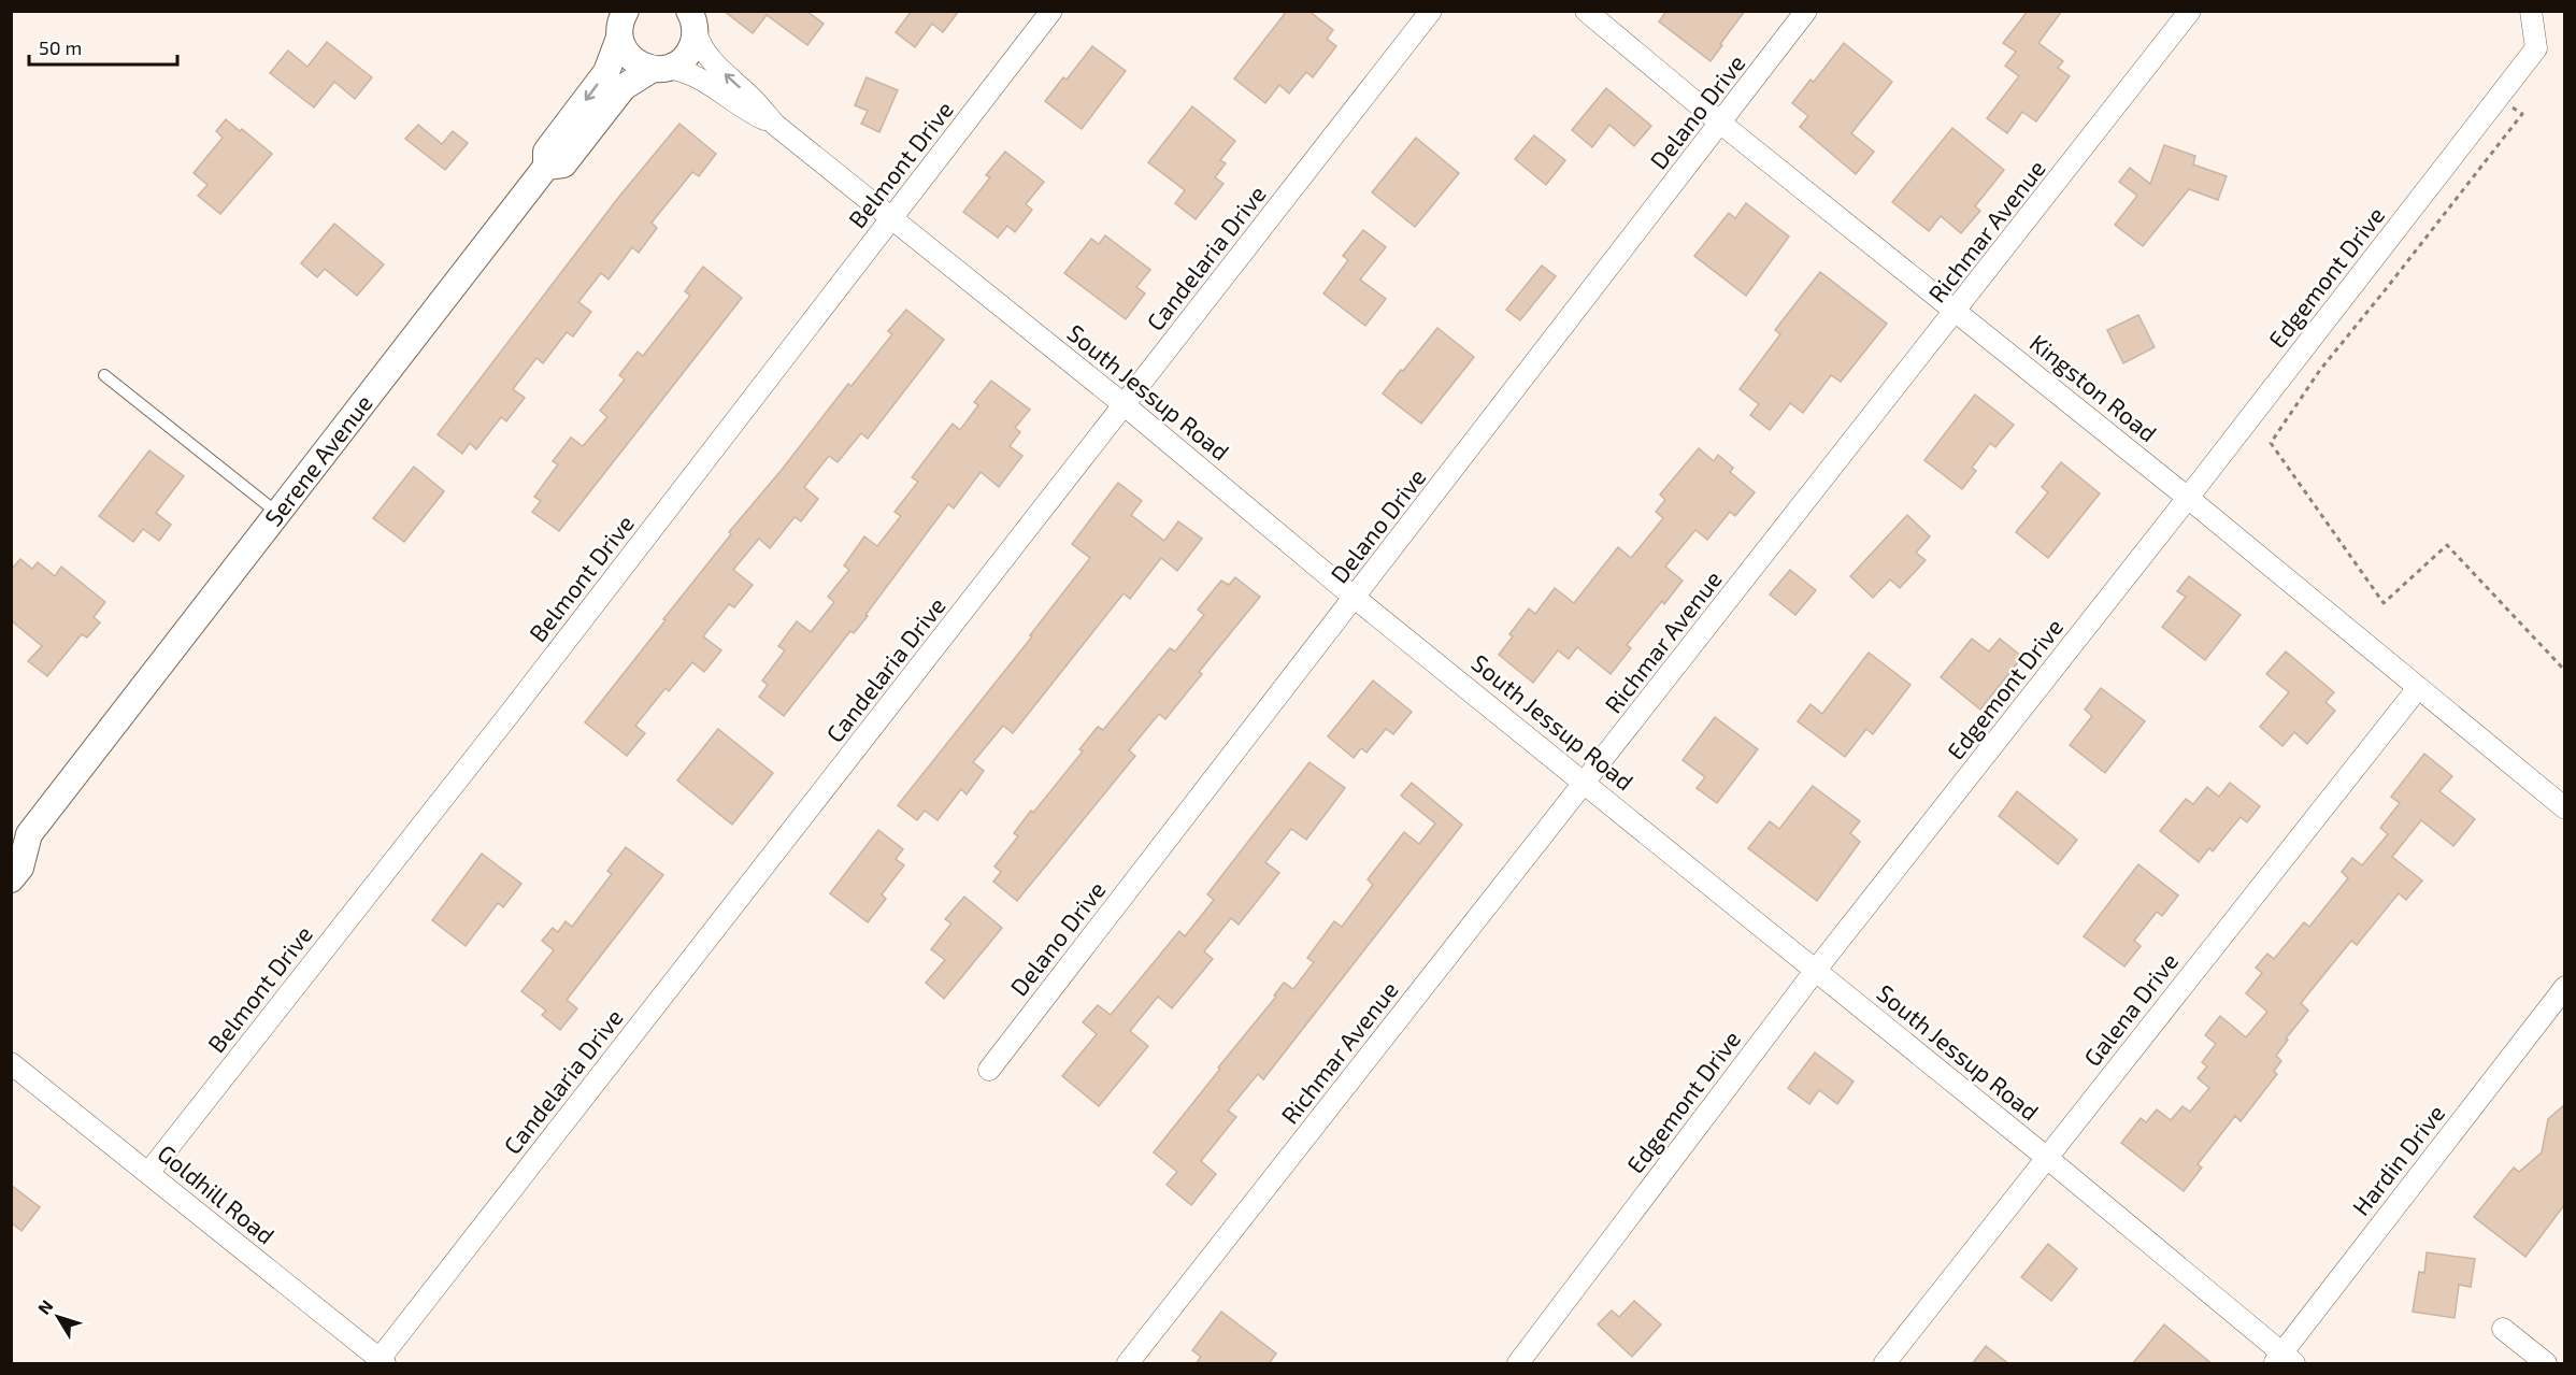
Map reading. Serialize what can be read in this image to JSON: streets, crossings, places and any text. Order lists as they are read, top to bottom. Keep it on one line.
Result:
{"streets":{"street":["Delano Drive","Belmont Drive","Richmar Avenue","Candelaria Drive","Edgemont Drive","Kingston Road","South Jessup Road","Serene Avenue","Galena Drive","Hardin Drive","Goldhill Road"]},"crossings":[["Delano Drive","Kingston Road"],["Delano Drive","South Jessup Road"],["Belmont Drive","South Jessup Road"],["Belmont Drive","Goldhill Road"],["Richmar Avenue","Kingston Road"],["Richmar Avenue","South Jessup Road"],["Candelaria Drive","South Jessup Road"],["Candelaria Drive","Goldhill Road"],["Edgemont Drive","Kingston Road"],["Edgemont Drive","South Jessup Road"],["Kingston Road","Galena Drive"],["South Jessup Road","Serene Avenue"],["South Jessup Road","Galena Drive"],["South Jessup Road","Hardin Drive"]],"scale_bar":"50 m","north":"top left"}
